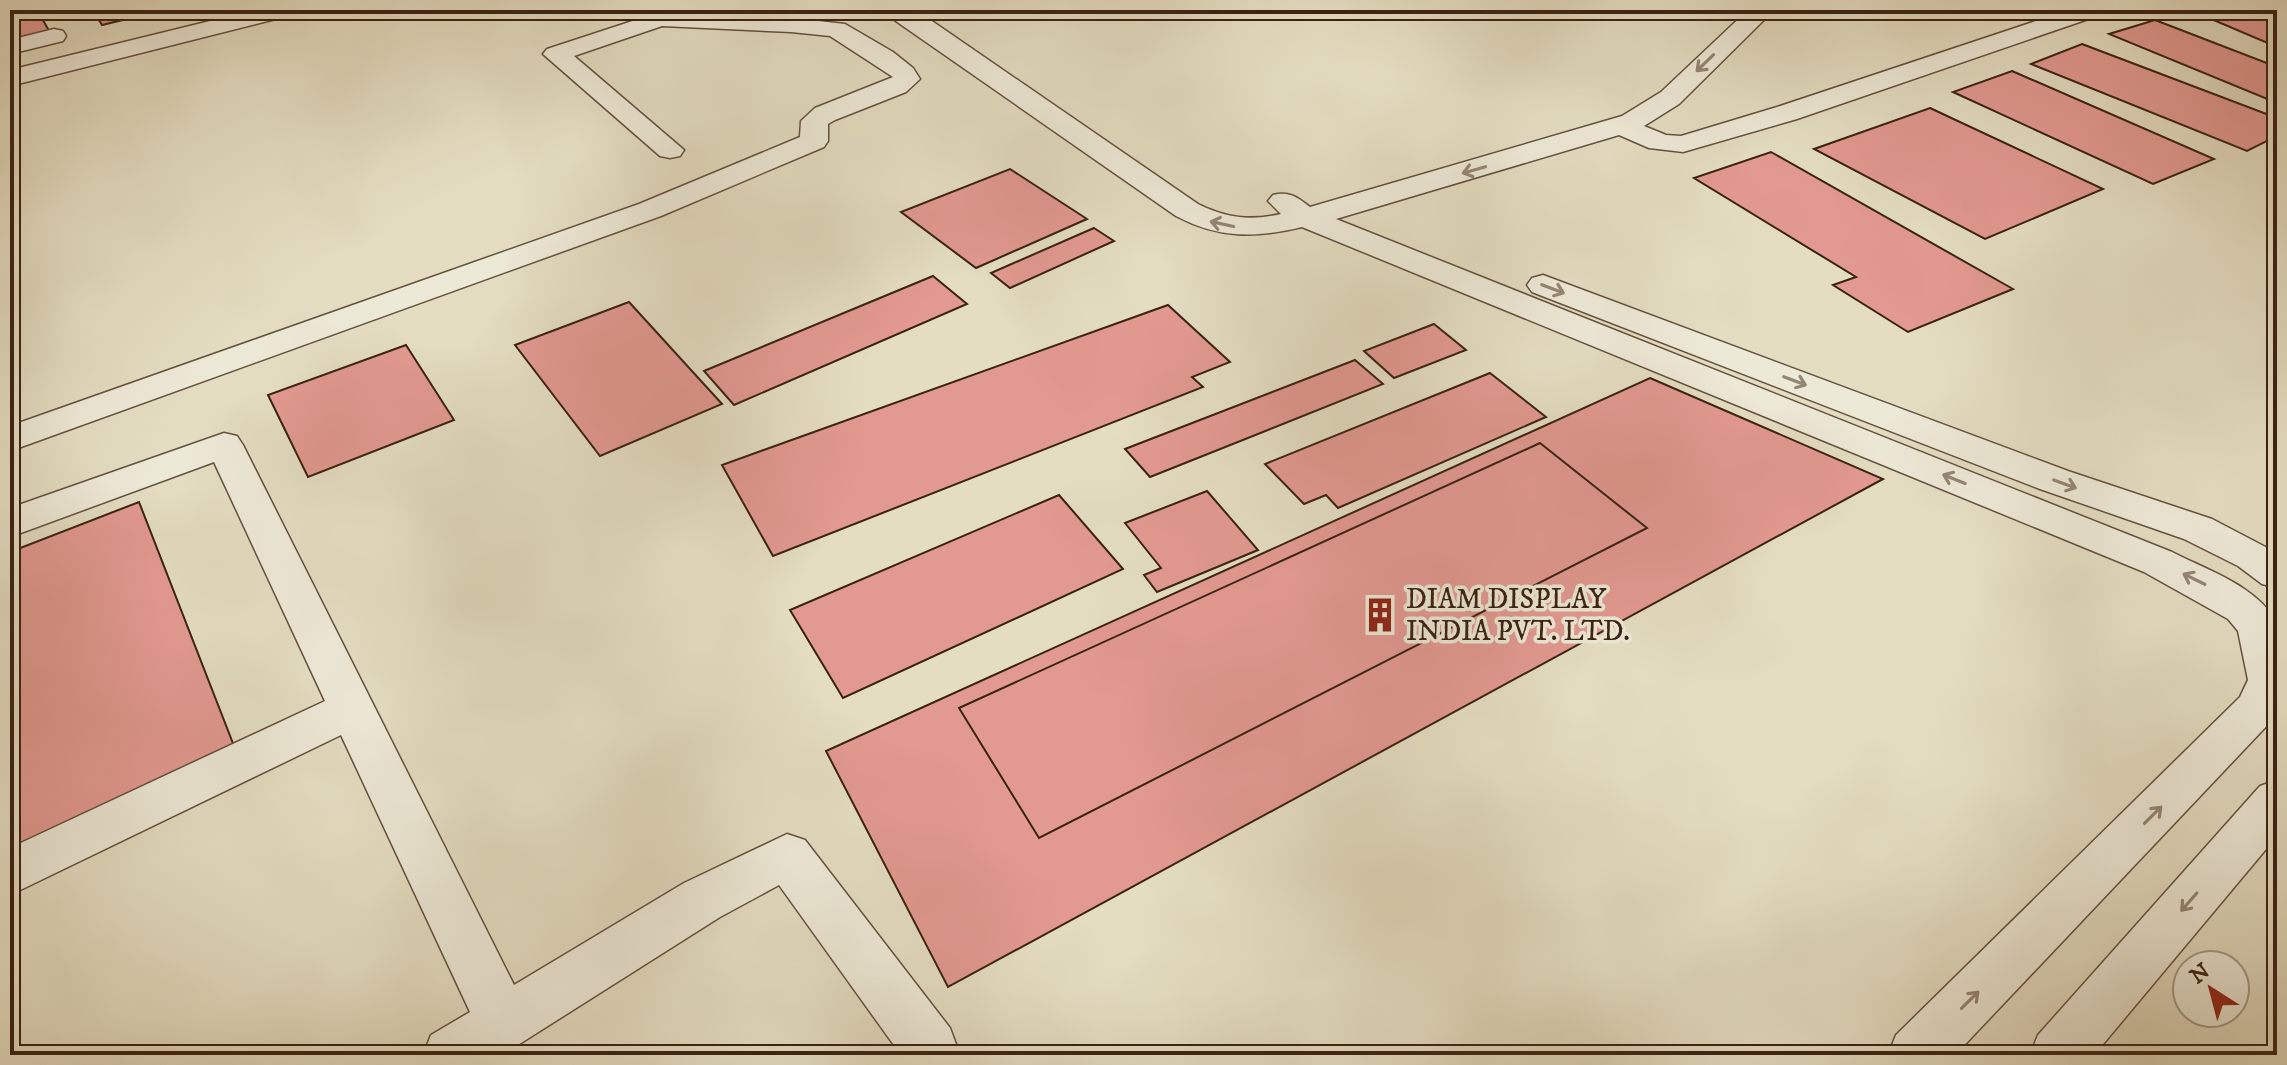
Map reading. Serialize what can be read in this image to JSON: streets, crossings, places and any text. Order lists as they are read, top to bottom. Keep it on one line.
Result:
{"places":{"building":["DIAM DISPLAY INDIA PVT. LTD."]},"north":"top left"}
